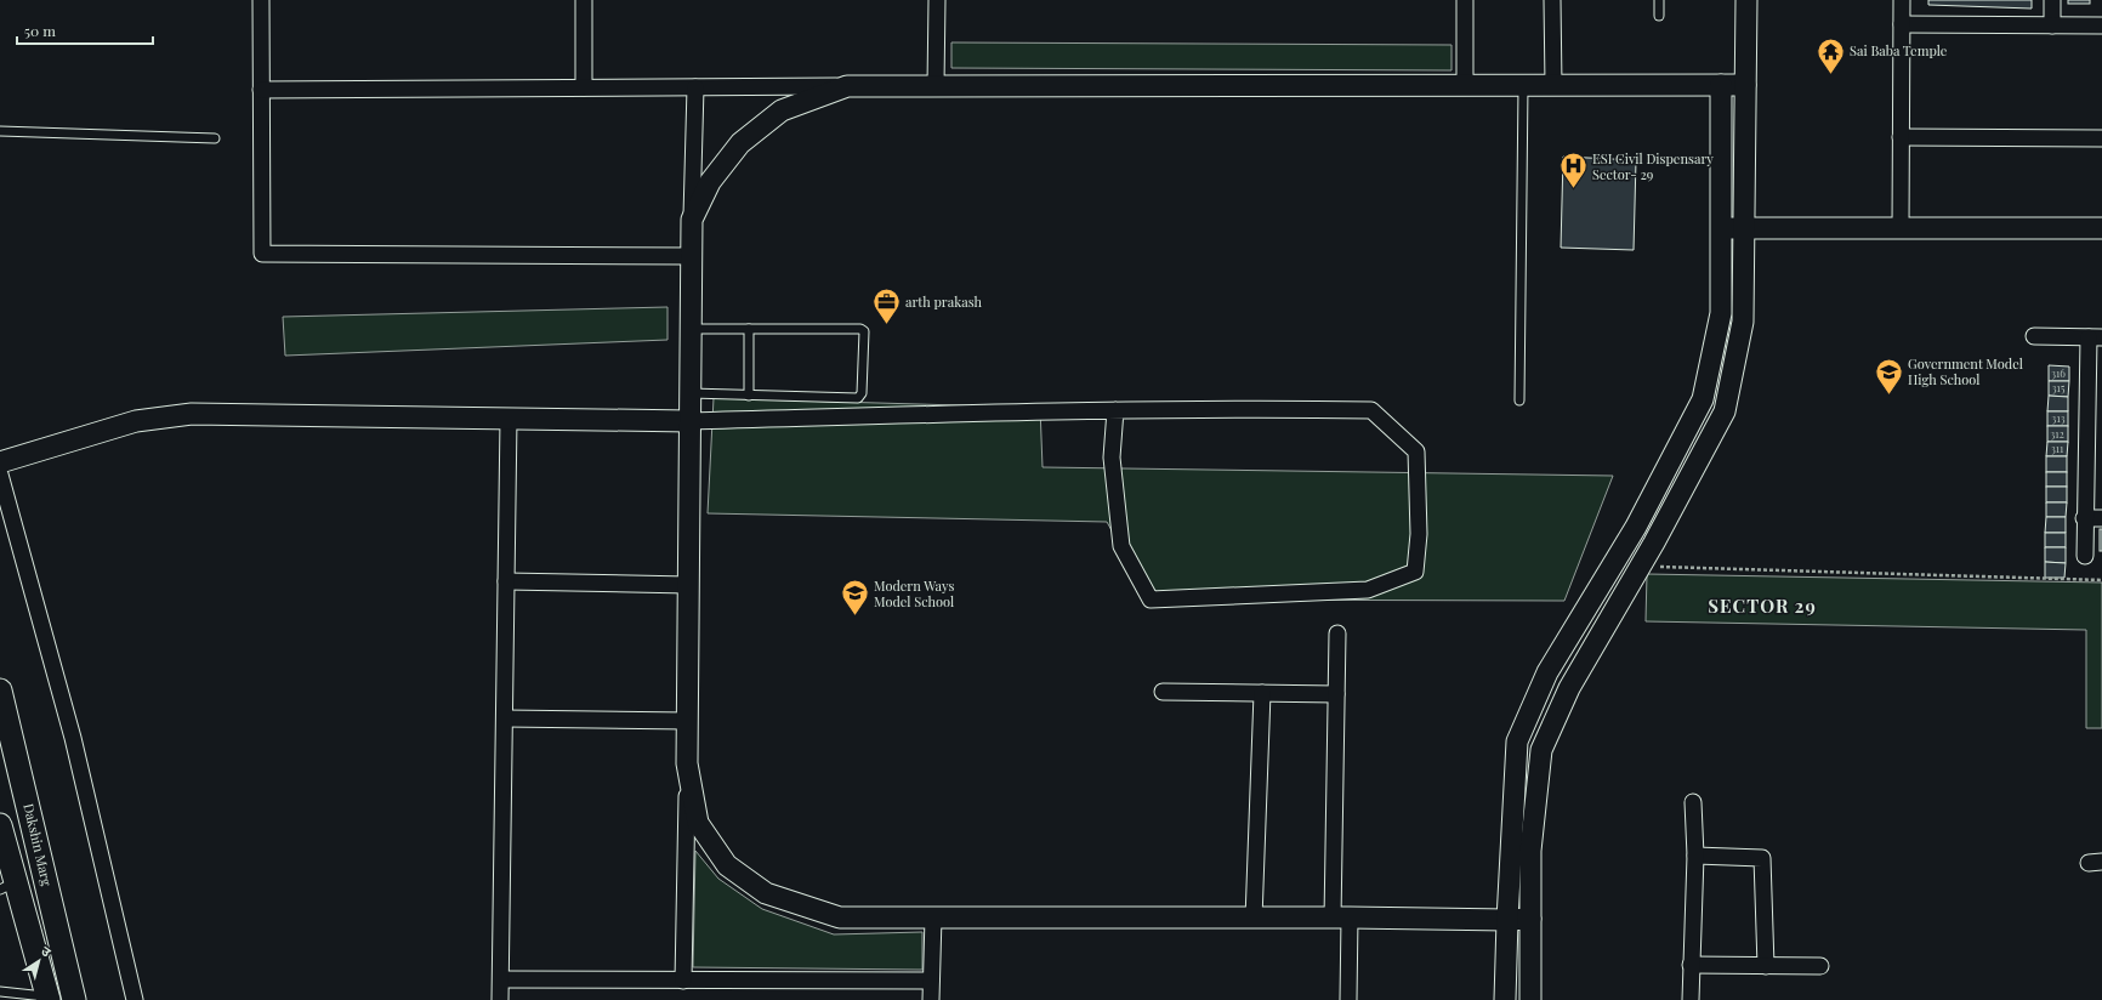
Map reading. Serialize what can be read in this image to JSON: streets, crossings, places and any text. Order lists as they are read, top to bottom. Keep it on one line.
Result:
{"streets":{"main road":["Dakshin Marg"]},"districts":["SECTOR 29"],"places":{"temple":["Sai Baba Temple"],"hospital":["ESI Civil Dispensary Sector- 29"],"office":["arth prakash"],"school or university":["Government Model High School","Modern Ways Model School"]},"house_numbers":["316","315","313","312","311"],"scale_bar":"50 m","north":"top right"}
